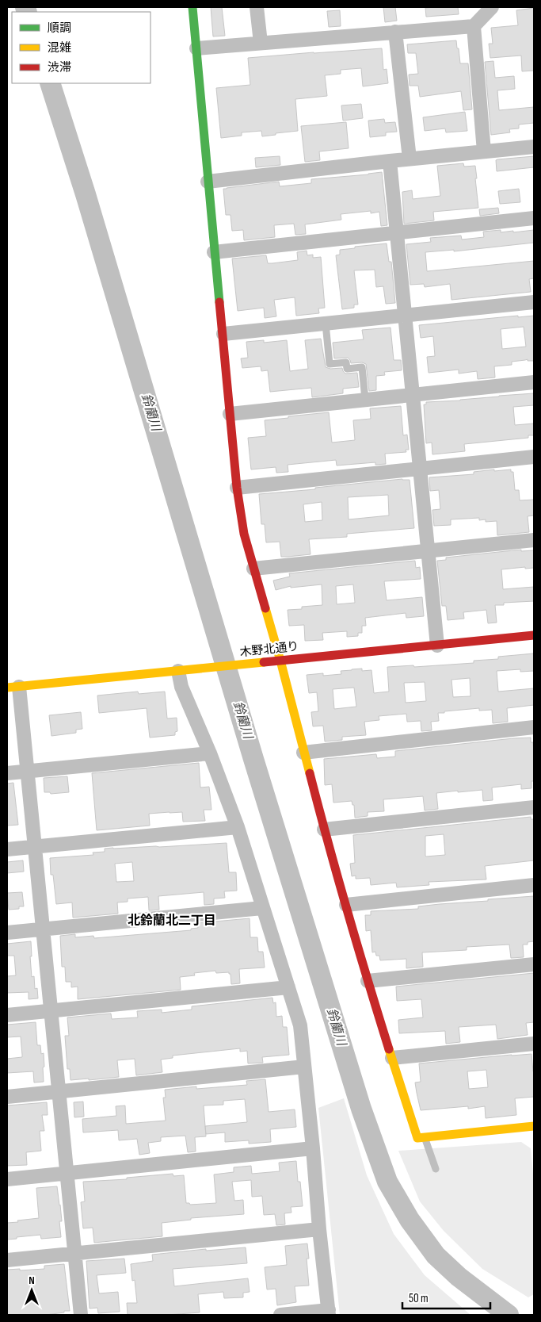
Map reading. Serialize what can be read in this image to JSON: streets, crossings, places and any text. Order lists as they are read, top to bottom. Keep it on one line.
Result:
{"streets":{"street":["木野北通り"]},"districts":["北鈴蘭北二丁目"],"water":["鈴蘭川"],"legend":["順調","混雑","渋滞"],"scale_bar":"50 m","north":"top"}
